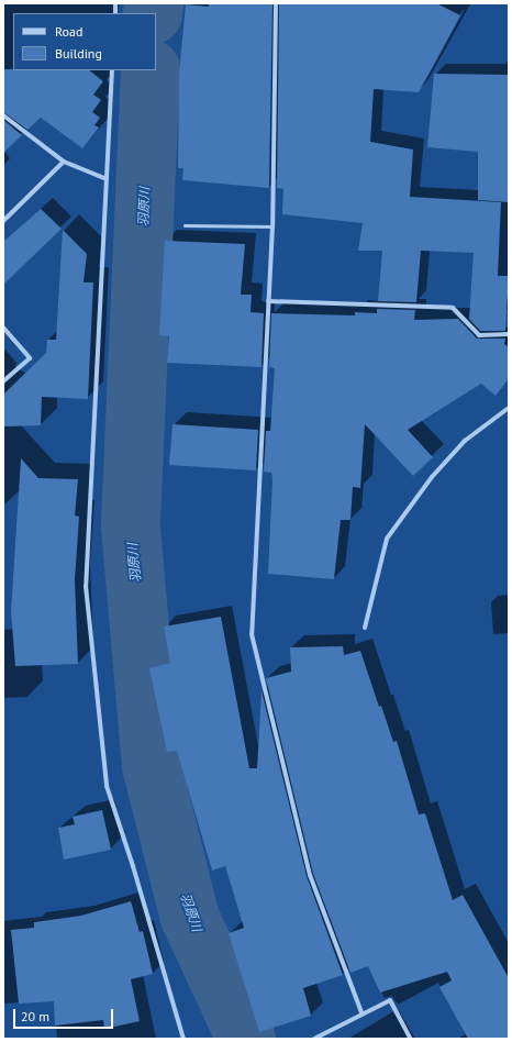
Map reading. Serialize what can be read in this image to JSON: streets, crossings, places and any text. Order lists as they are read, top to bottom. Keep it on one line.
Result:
{"water":["羽原川"],"legend":["Road","Building"],"scale_bar":"20 m"}
